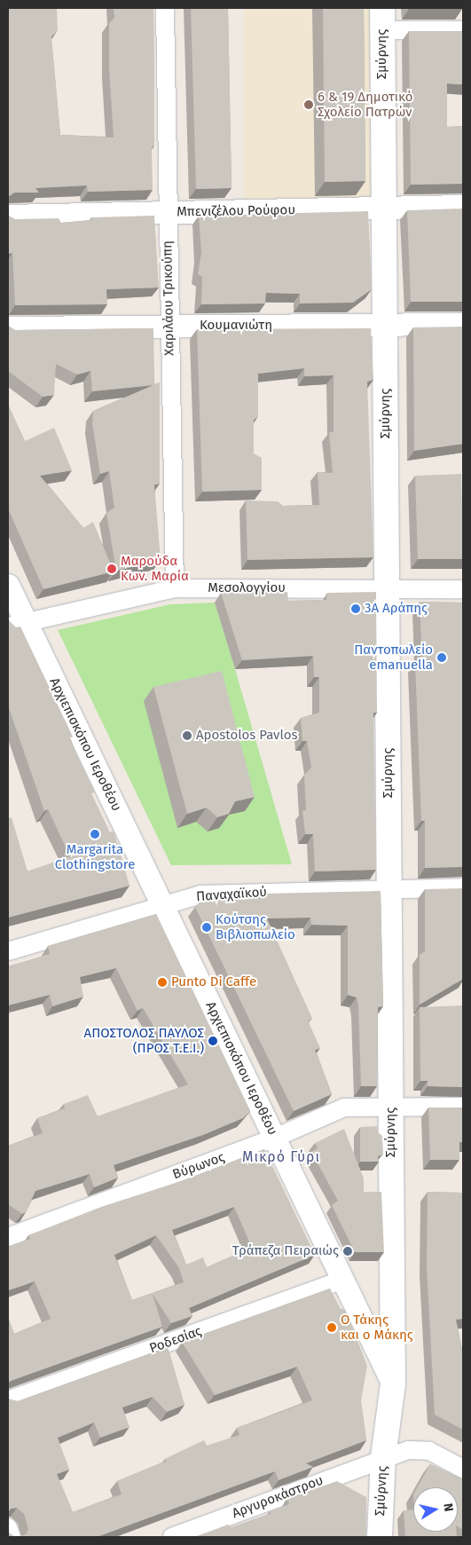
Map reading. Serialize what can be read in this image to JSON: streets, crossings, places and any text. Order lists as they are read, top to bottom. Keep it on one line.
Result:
{"streets":{"main road":["Σμύρνης"],"street":["Μπενιζέλου Ρούφου","Χαριλάου Τρικούπη","Κουμανιώτη","Μεσολογγίου","Αρχιεπισκόπου Ιεροθέου","Παναχαϊκού","Βύρωνος","Ροδεσίας","Αργυροκάστρου"]},"crossings":[["Σμύρνης","Μπενιζέλου Ρούφου"],["Σμύρνης","Κουμανιώτη"],["Σμύρνης","Μεσολογγίου"],["Σμύρνης","Αρχιεπισκόπου Ιεροθέου"],["Σμύρνης","Παναχαϊκού"],["Σμύρνης","Βύρωνος"],["Σμύρνης","Αργυροκάστρου"],["Μπενιζέλου Ρούφου","Χαριλάου Τρικούπη"],["Χαριλάου Τρικούπη","Κουμανιώτη"],["Χαριλάου Τρικούπη","Μεσολογγίου"],["Μεσολογγίου","Αρχιεπισκόπου Ιεροθέου"],["Αρχιεπισκόπου Ιεροθέου","Παναχαϊκού"],["Αρχιεπισκόπου Ιεροθέου","Βύρωνος"],["Αρχιεπισκόπου Ιεροθέου","Ροδεσίας"]],"districts":["Μικρό Γύρι"],"places":["6 & 19 Δημοτικό Σχολείο Πατρών","Μαρούδα Κων. Μαρία","3Α Αράπης","Παντοπωλείο emanuella","Apostolos Pavlos","Margarita Clothingstore","Κούτσης Βιβλιοπωλείο","Punto Di Caffe","ΑΠΟΣΤΟΛΟΣ ΠΑΥΛΟΣ (ΠΡΟΣ Τ.Ε.Ι.)","Τράπεζα Πειραιώς","Ο Τάκης και ο Μάκης"],"north":"right"}
